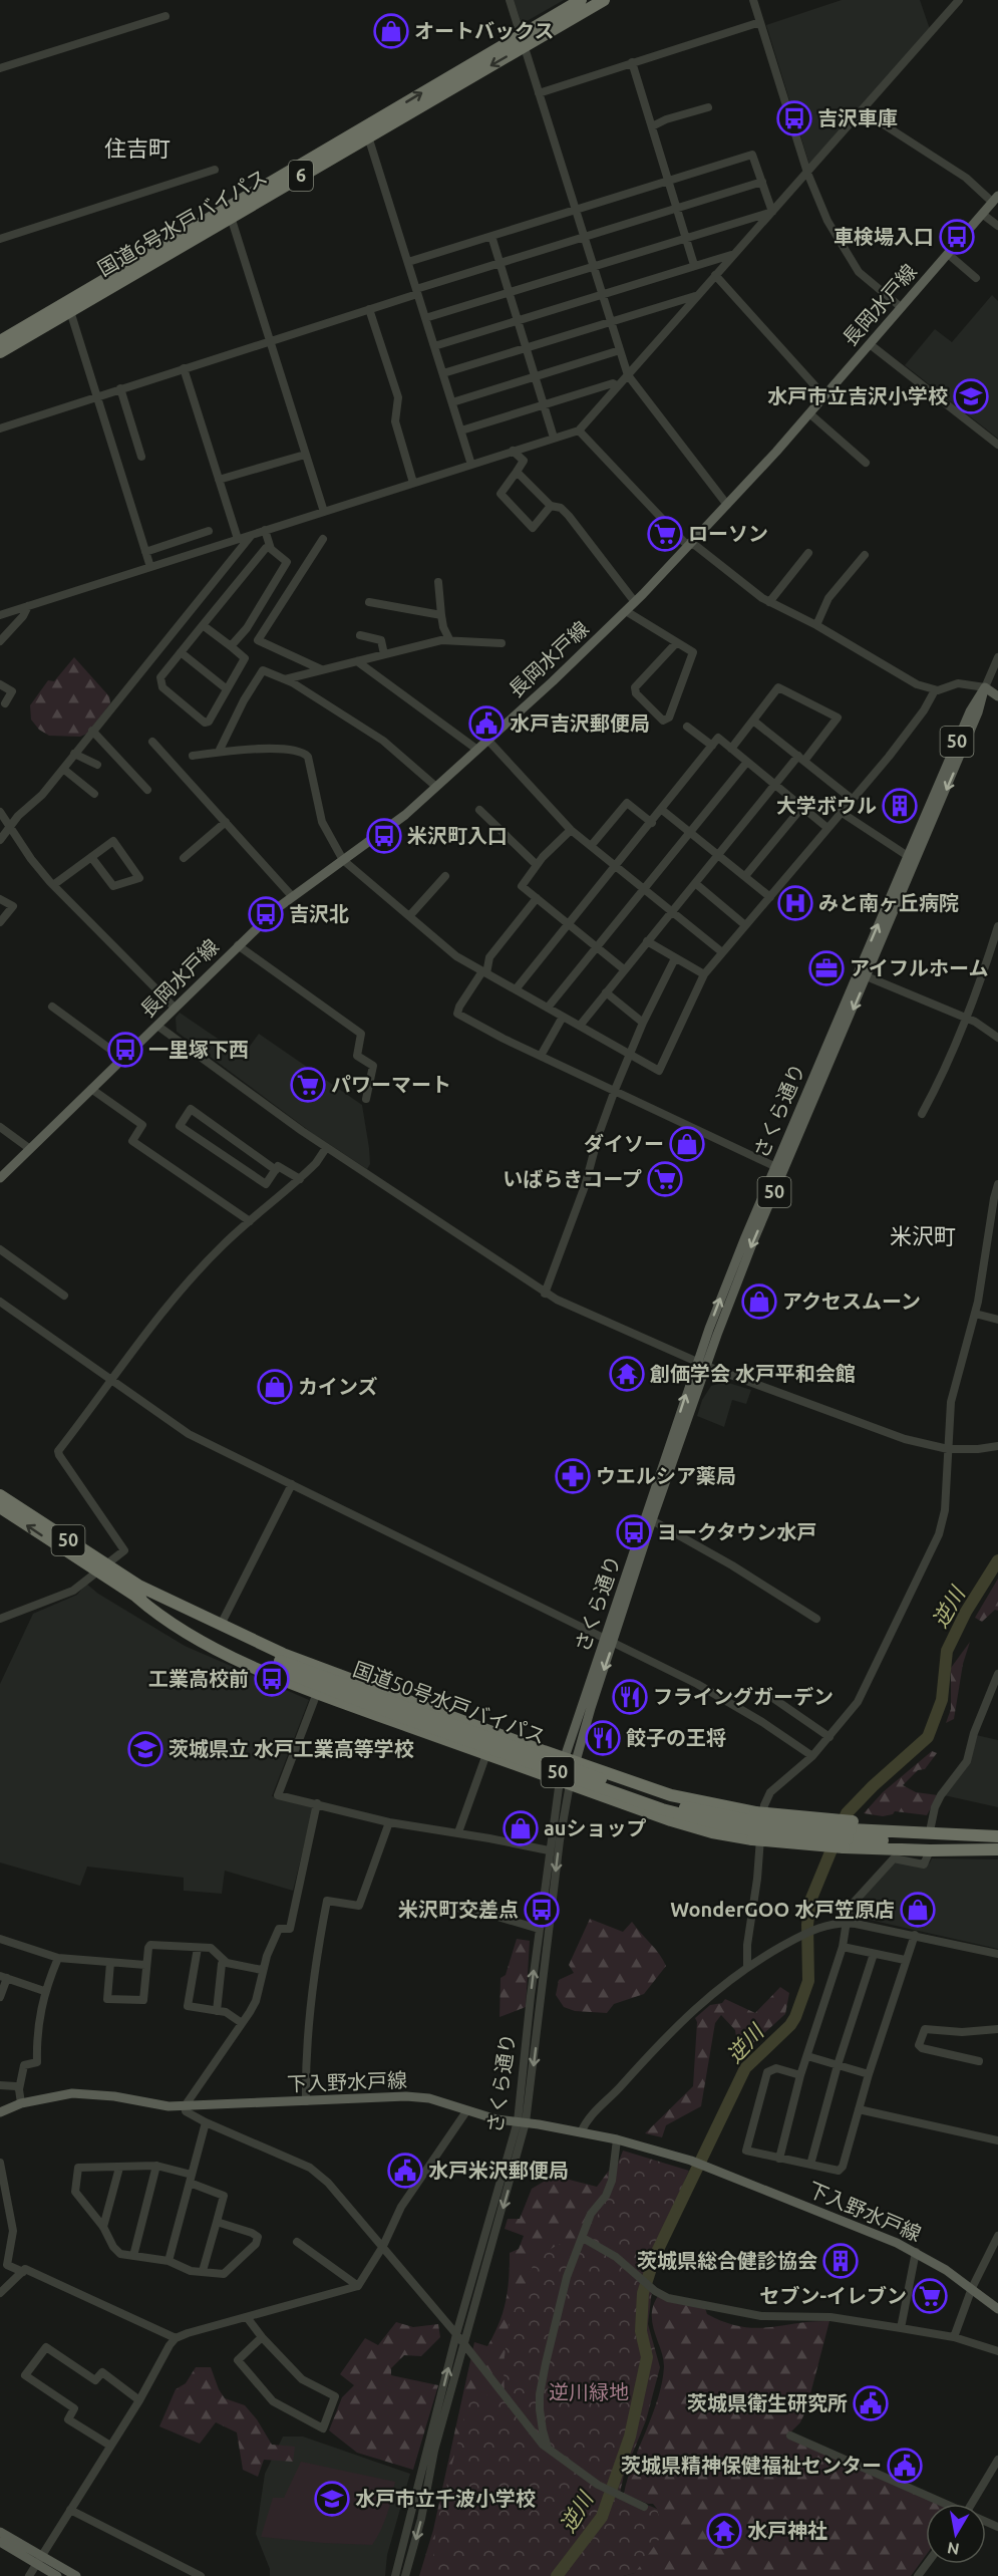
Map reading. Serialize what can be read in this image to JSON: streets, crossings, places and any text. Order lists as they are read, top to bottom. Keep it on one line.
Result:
{"streets":{"highway":["6","国道6号水戸バイパス","50","国道50号水戸バイパス"],"main road":["長岡水戸線","さくら通り","下入野水戸線"]},"crossings":[["さくら通り","下入野水戸線"]],"districts":["住吉町","米沢町"],"water":["逆川"],"parks":["逆川緑地"],"places":{"shop":["オートバックス","ダイソー","アクセスムーン","カインズ","auショップ","WonderGOO 水戸笠原店"],"bus stop":["吉沢車庫","車検場入口","米沢町入口","吉沢北","一里塚下西","ヨークタウン水戸","工業高校前","米沢町交差点"],"school or university":["水戸市立吉沢小学校","茨城県立 水戸工業高等学校","水戸市立千波小学校"],"supermarket":["ローソン","パワーマート","いばらきコープ","セブン-イレブン"],"public building":["水戸吉沢郵便局","水戸米沢郵便局","茨城県衛生研究所","茨城県精神保健福祉センター"],"building":["大学ボウル","茨城県総合健診協会"],"hospital":["みと南ヶ丘病院"],"office":["アイフルホーム"],"temple":["創価学会 水戸平和会館","水戸神社"],"pharmacy":["ウエルシア薬局"],"restaurant":["フライングガーデン","餃子の王将"]},"north":"bottom"}
